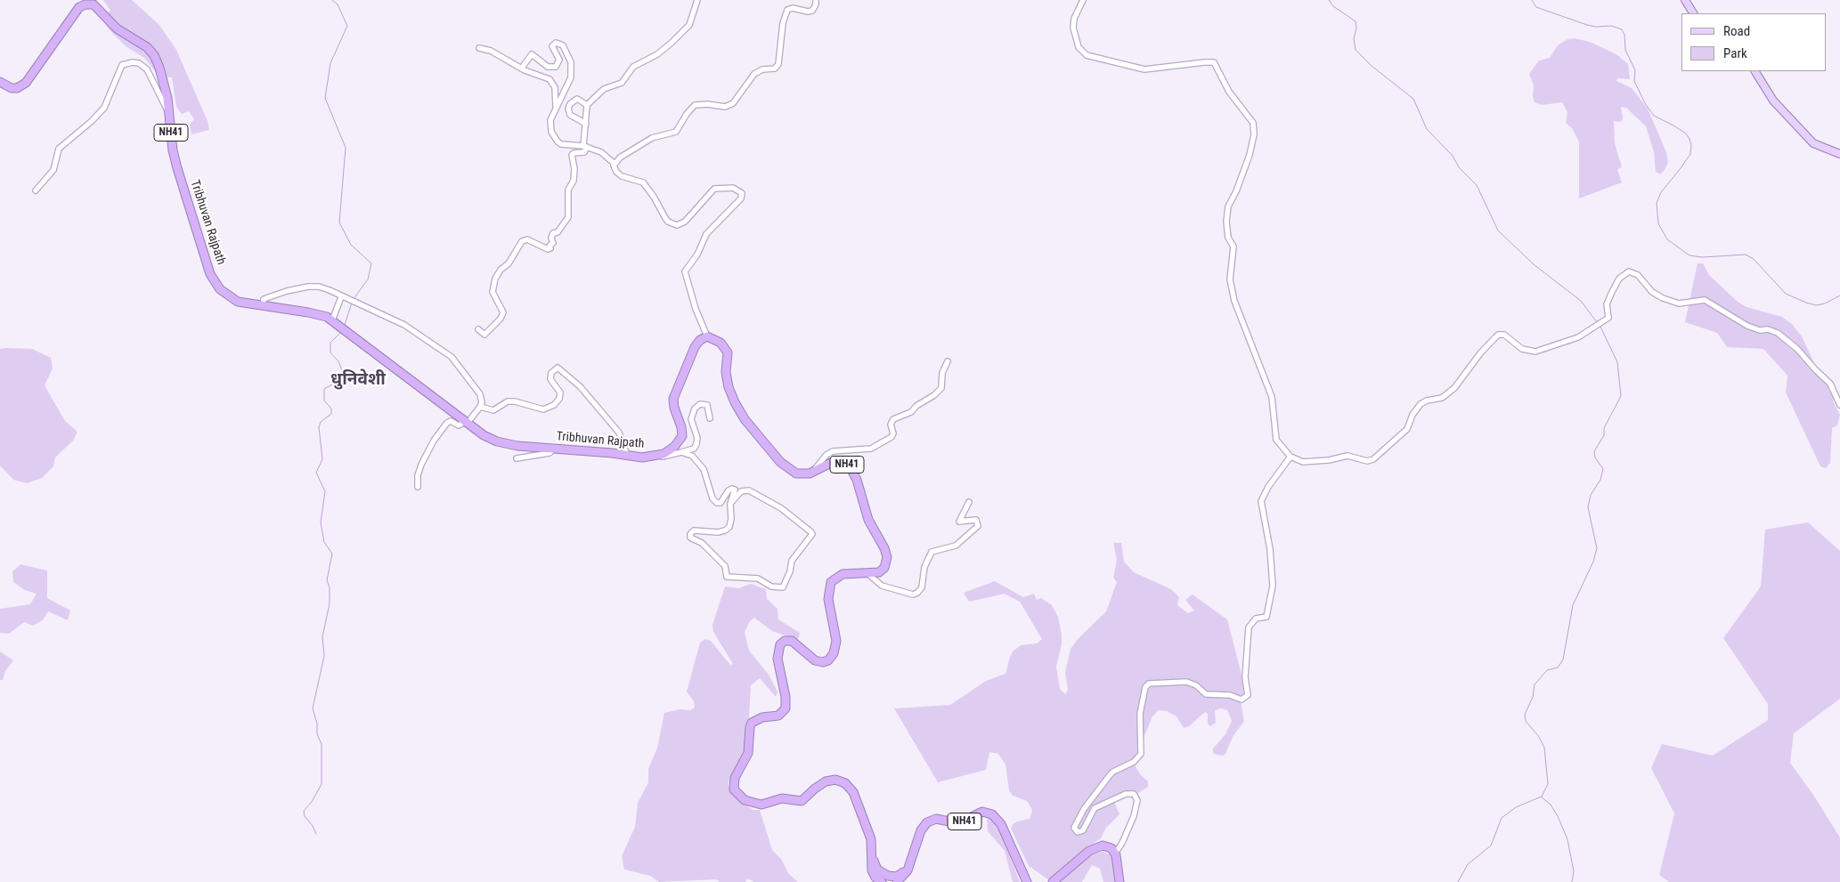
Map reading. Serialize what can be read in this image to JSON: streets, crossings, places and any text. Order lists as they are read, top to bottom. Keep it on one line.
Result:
{"streets":{"highway":["NH41","Tribhuvan Rajpath"]},"crossings":[["NH41","Tribhuvan Rajpath"]],"districts":["धुनिवेशी"],"legend":["Road","Park"]}
